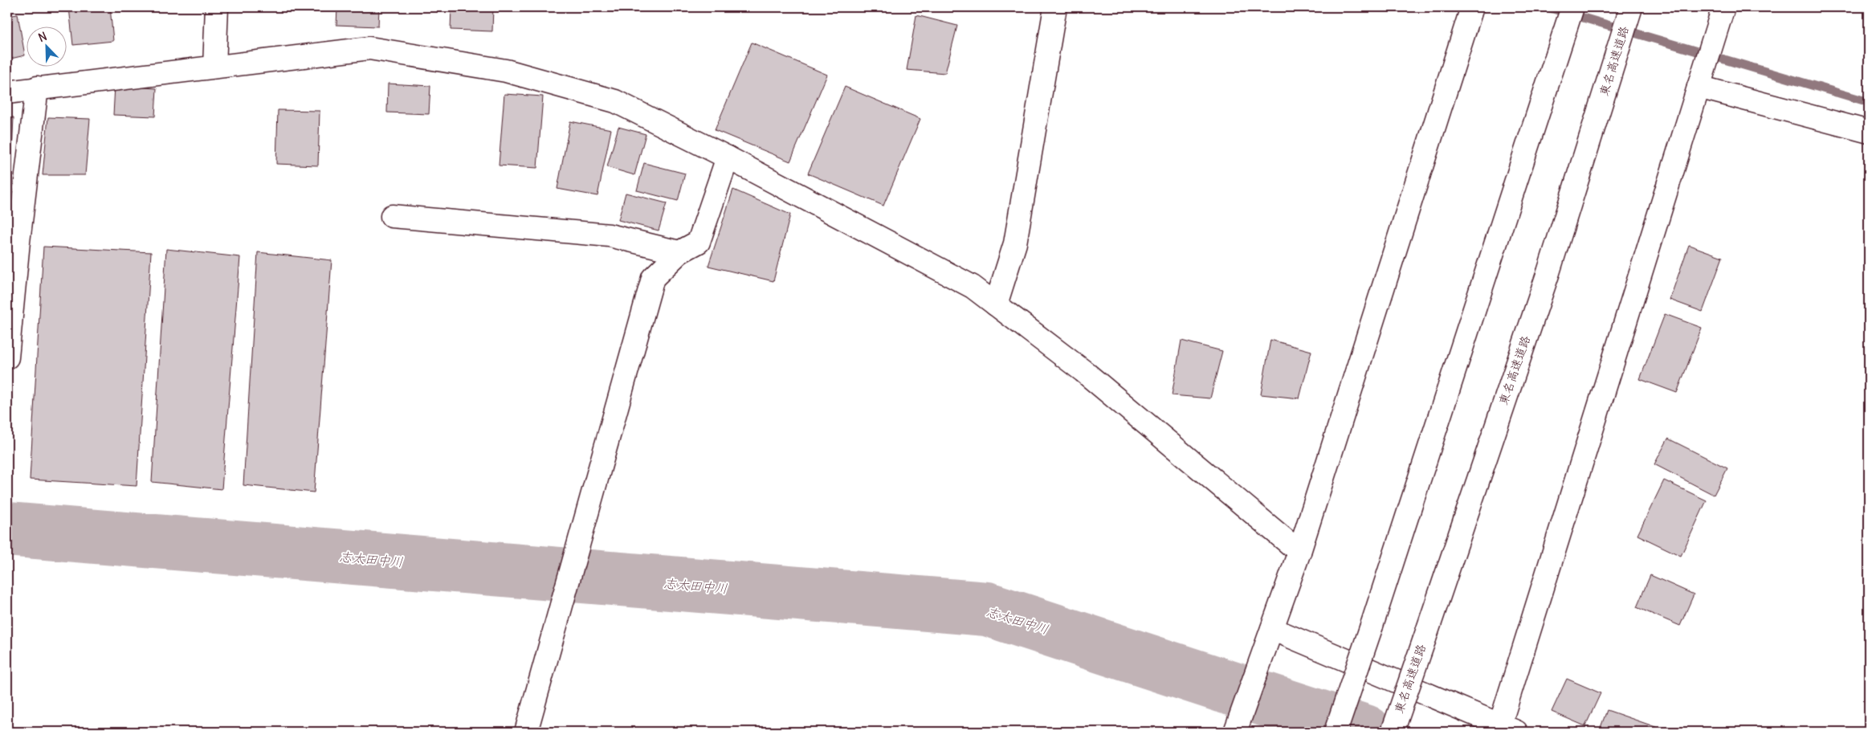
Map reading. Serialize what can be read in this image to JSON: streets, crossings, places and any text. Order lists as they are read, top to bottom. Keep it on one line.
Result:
{"streets":{"main road":["東名高速道路"]},"water":["志太田中川"],"north":"top left"}
